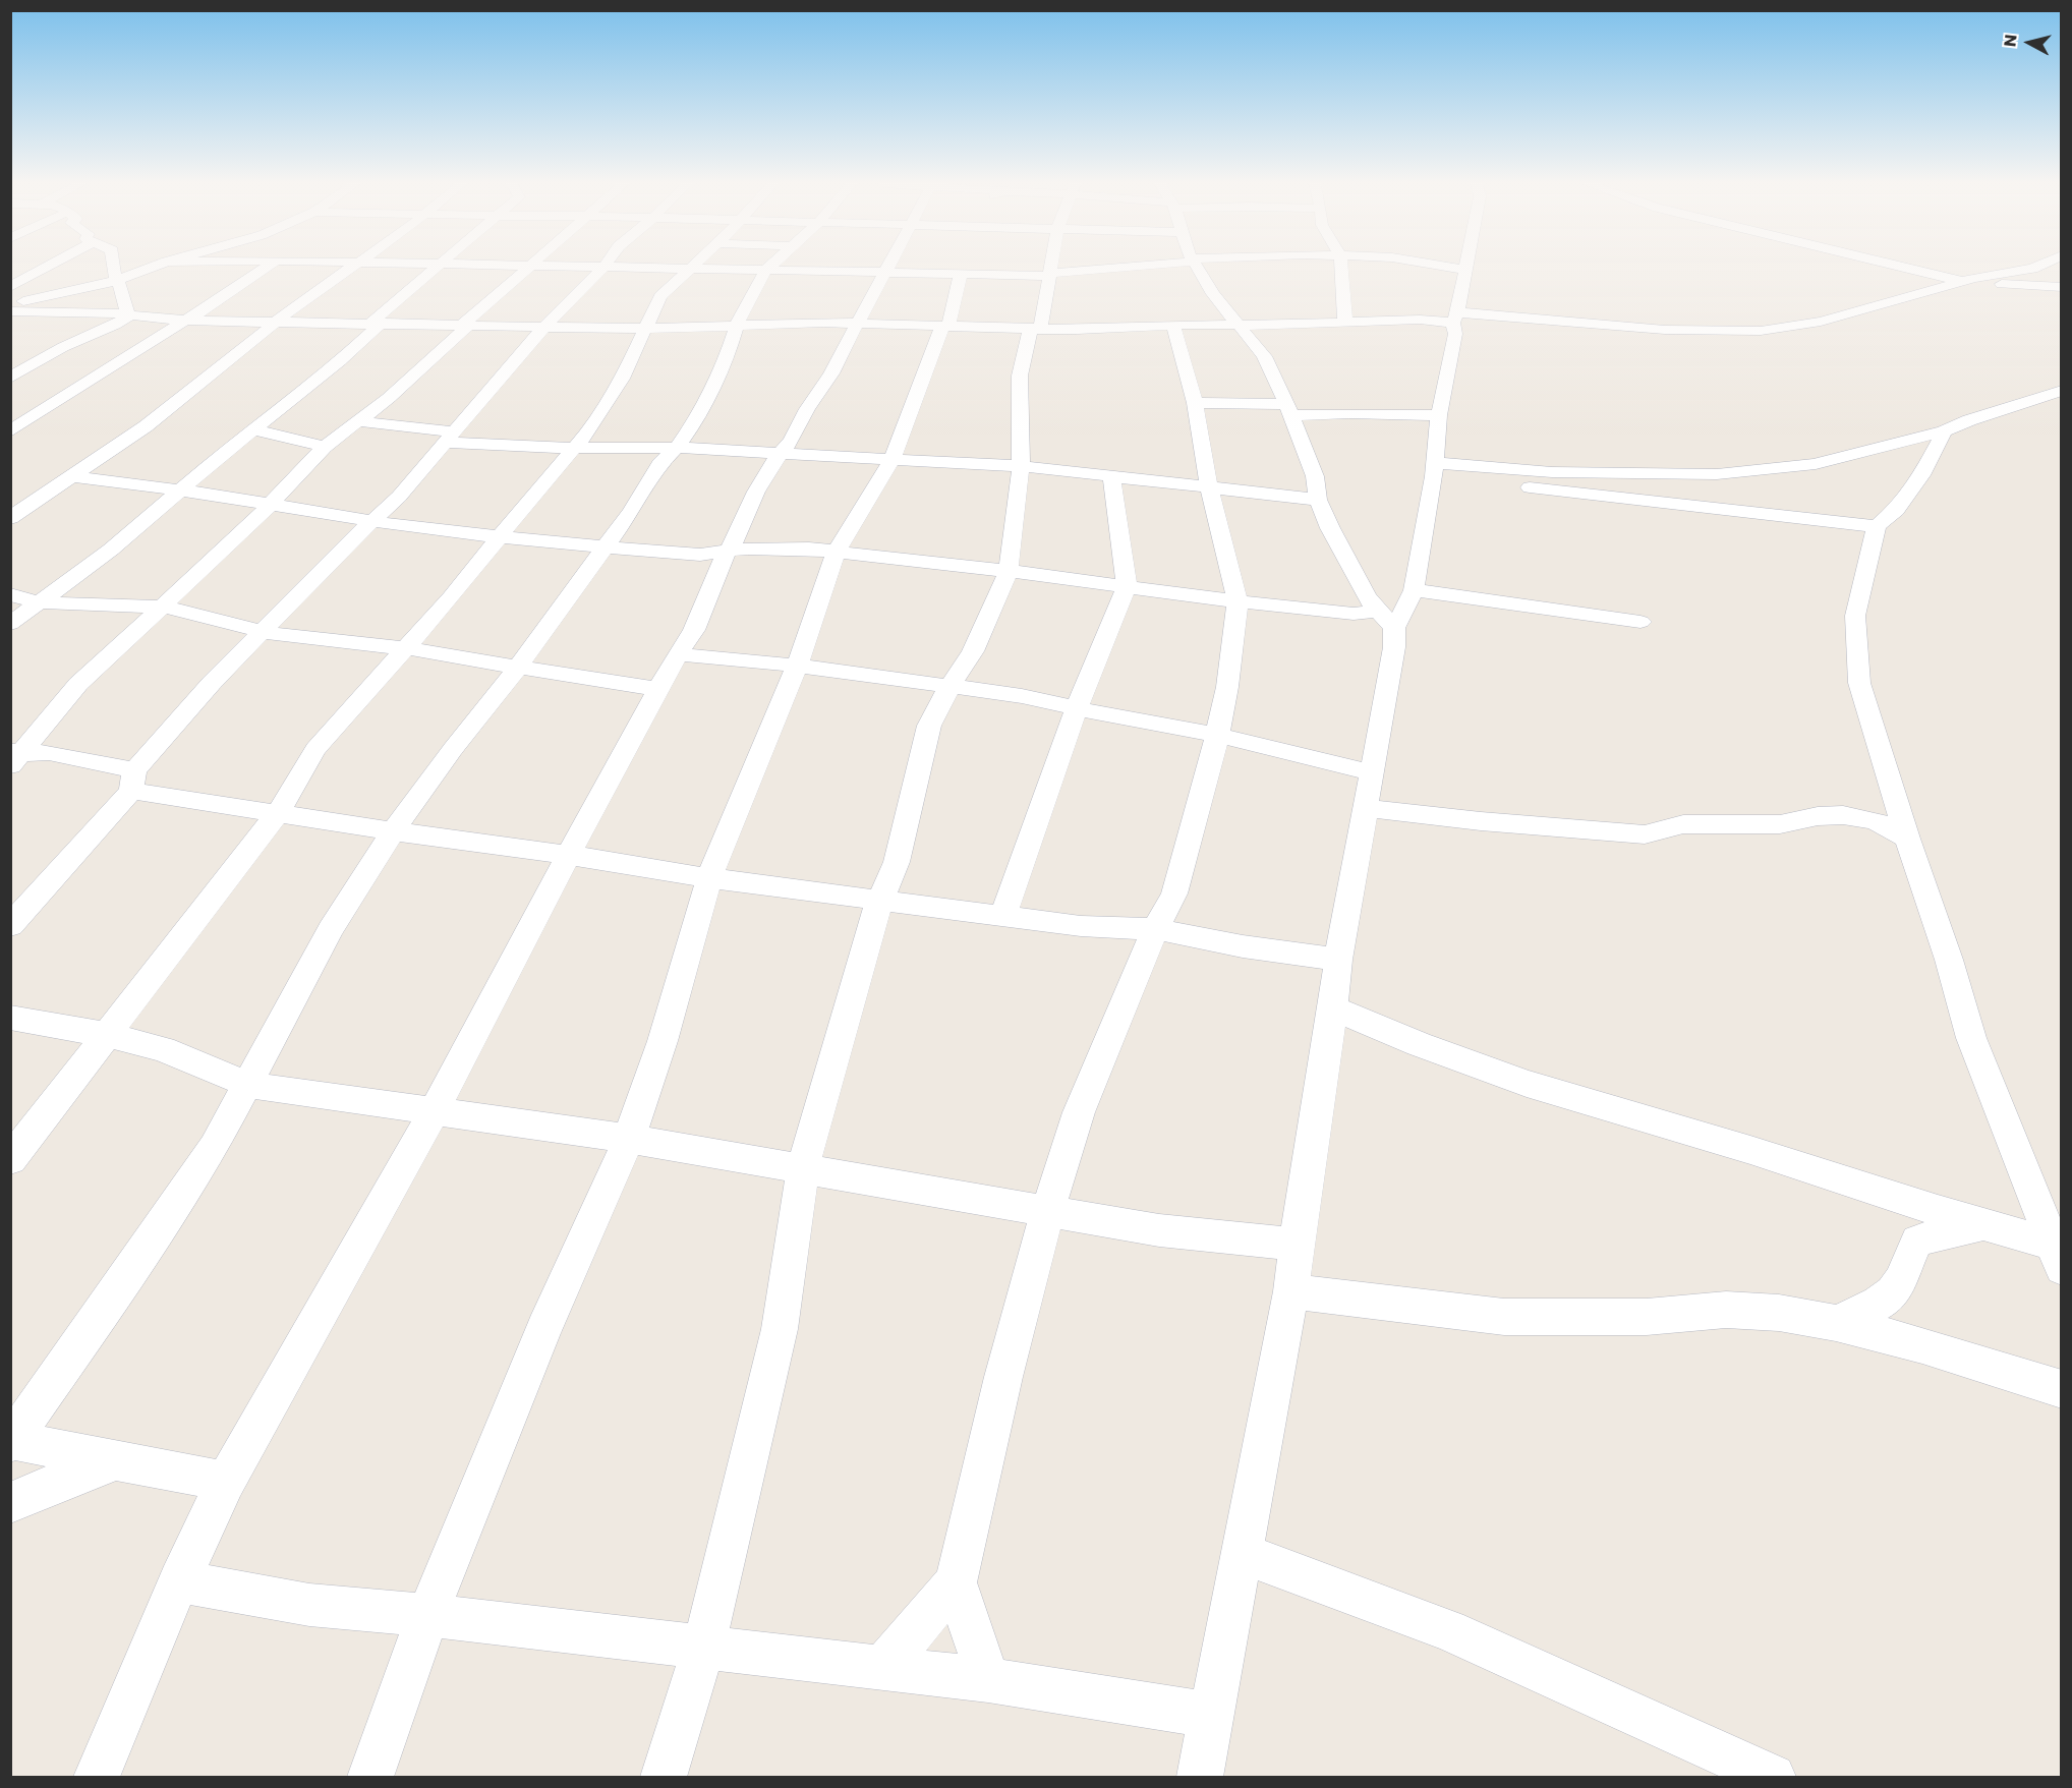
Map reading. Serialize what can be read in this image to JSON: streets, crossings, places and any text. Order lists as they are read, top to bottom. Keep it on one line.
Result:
{"north":"left"}
